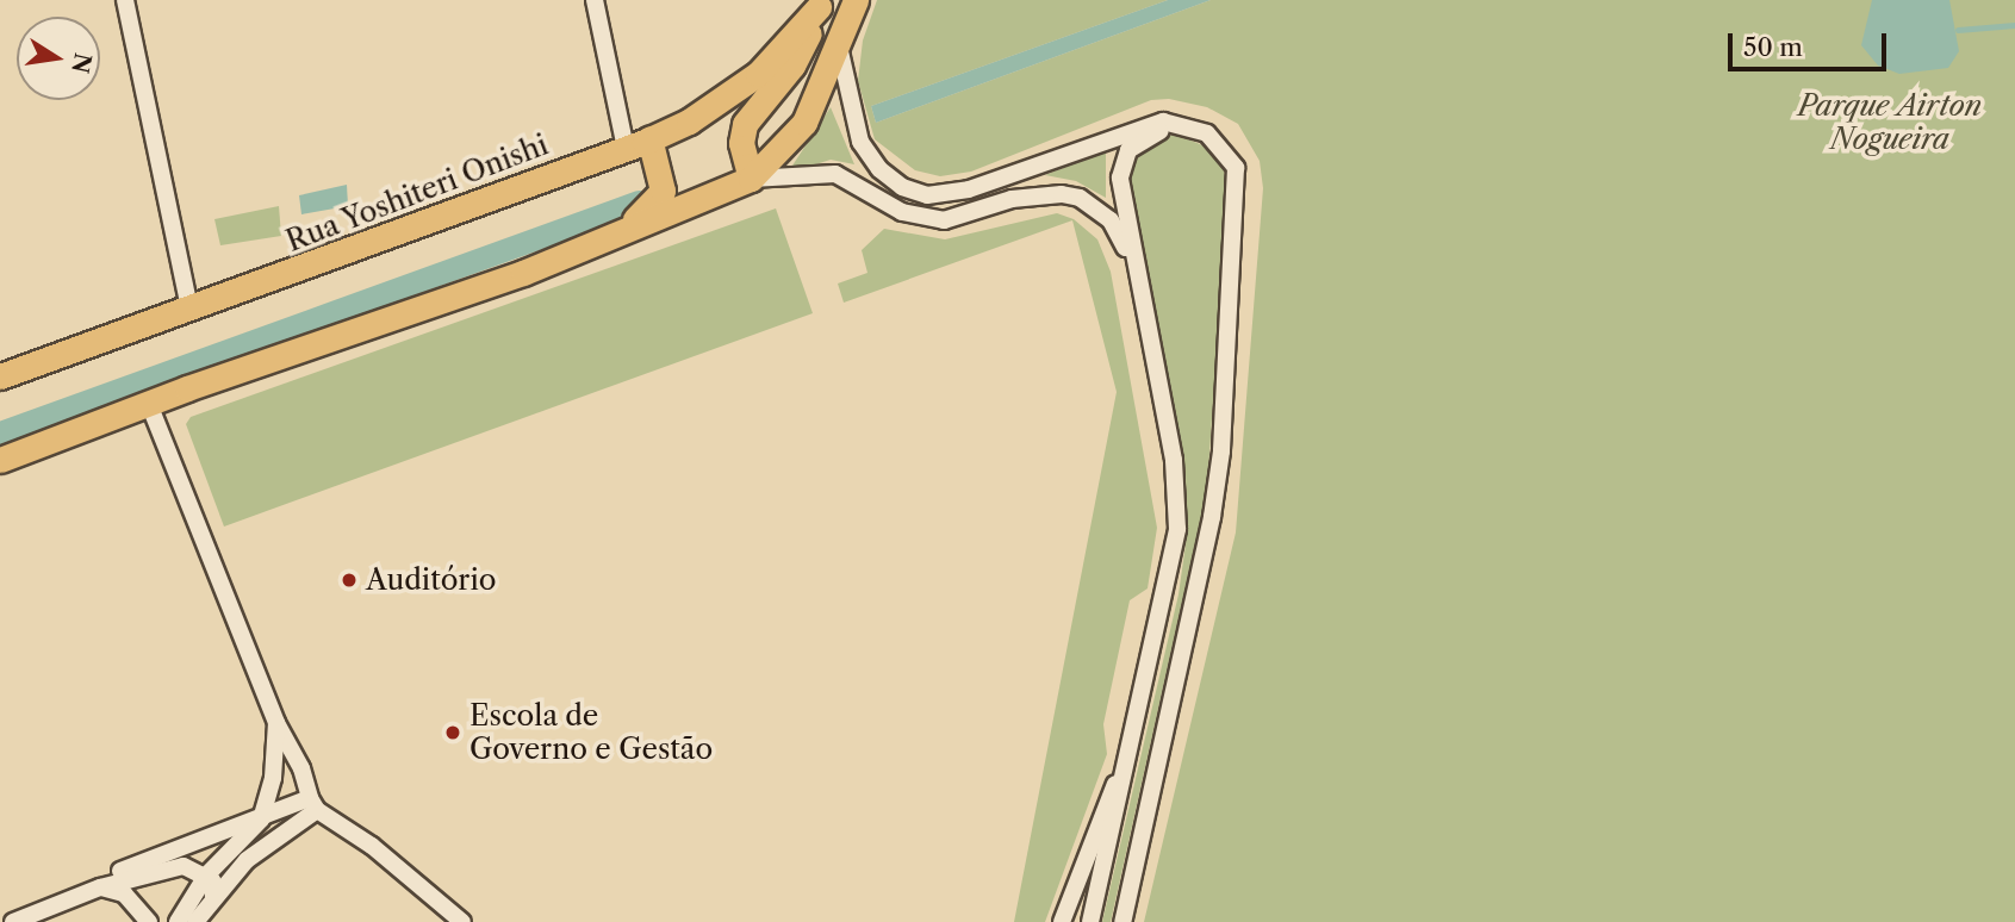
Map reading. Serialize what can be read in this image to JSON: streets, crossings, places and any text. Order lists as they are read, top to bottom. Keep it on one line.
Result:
{"streets":{"main road":["Rua Yoshiteri Onishi"]},"parks":["Parque Airton Nogueira"],"places":["Auditório","Escola de Governo e Gestão"],"scale_bar":"50 m","north":"right"}
